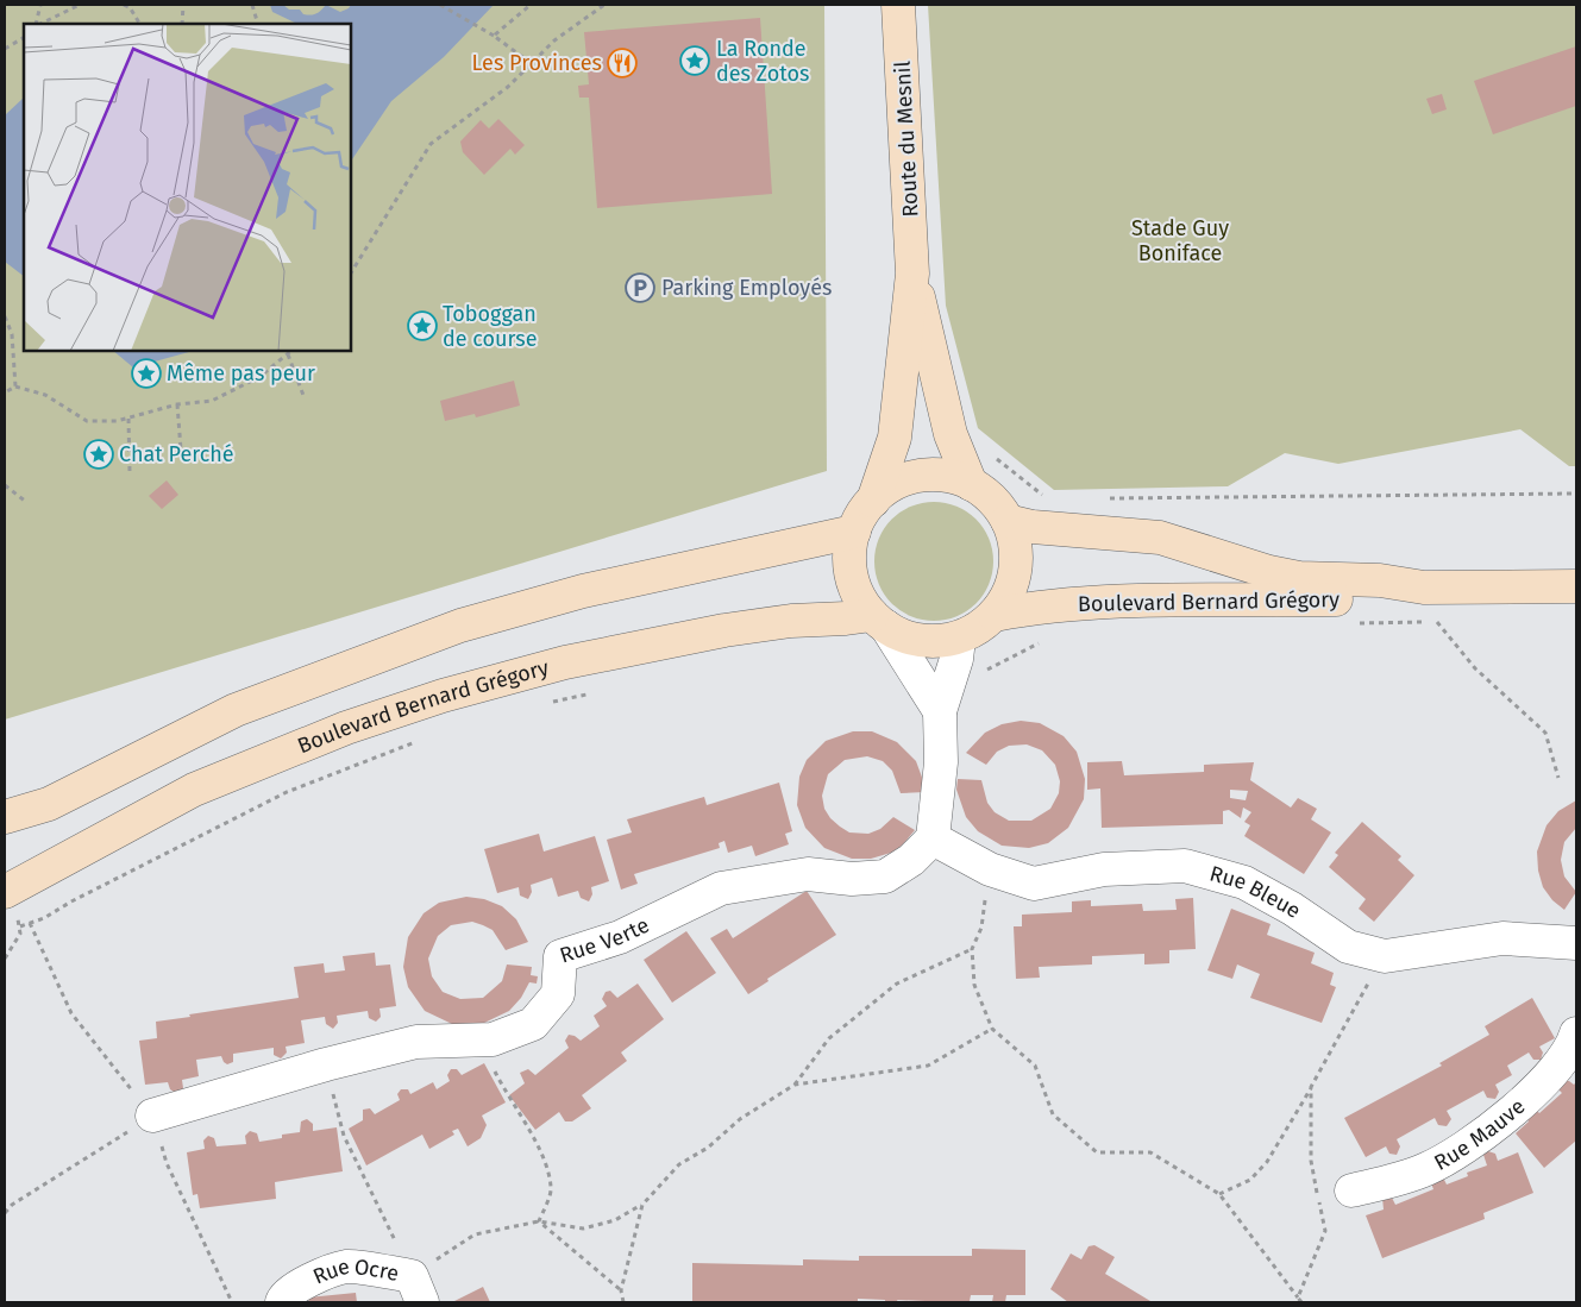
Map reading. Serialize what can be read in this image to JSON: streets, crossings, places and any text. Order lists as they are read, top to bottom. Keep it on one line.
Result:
{"streets":{"street":["Route du Mesnil","Boulevard Bernard Grégory","Rue Bleue","Rue Verte","Rue Mauve","Rue Ocre"]},"crossings":[["Route du Mesnil","Boulevard Bernard Grégory"],["Rue Bleue","Rue Verte"]],"parks":["Stade Guy Boniface"],"places":{"place":["La Ronde des Zotos","Toboggan de course","Même pas peur","Chat Perché"],"restaurant":["Les Provinces"],"parking":["Parking Employés"]}}
